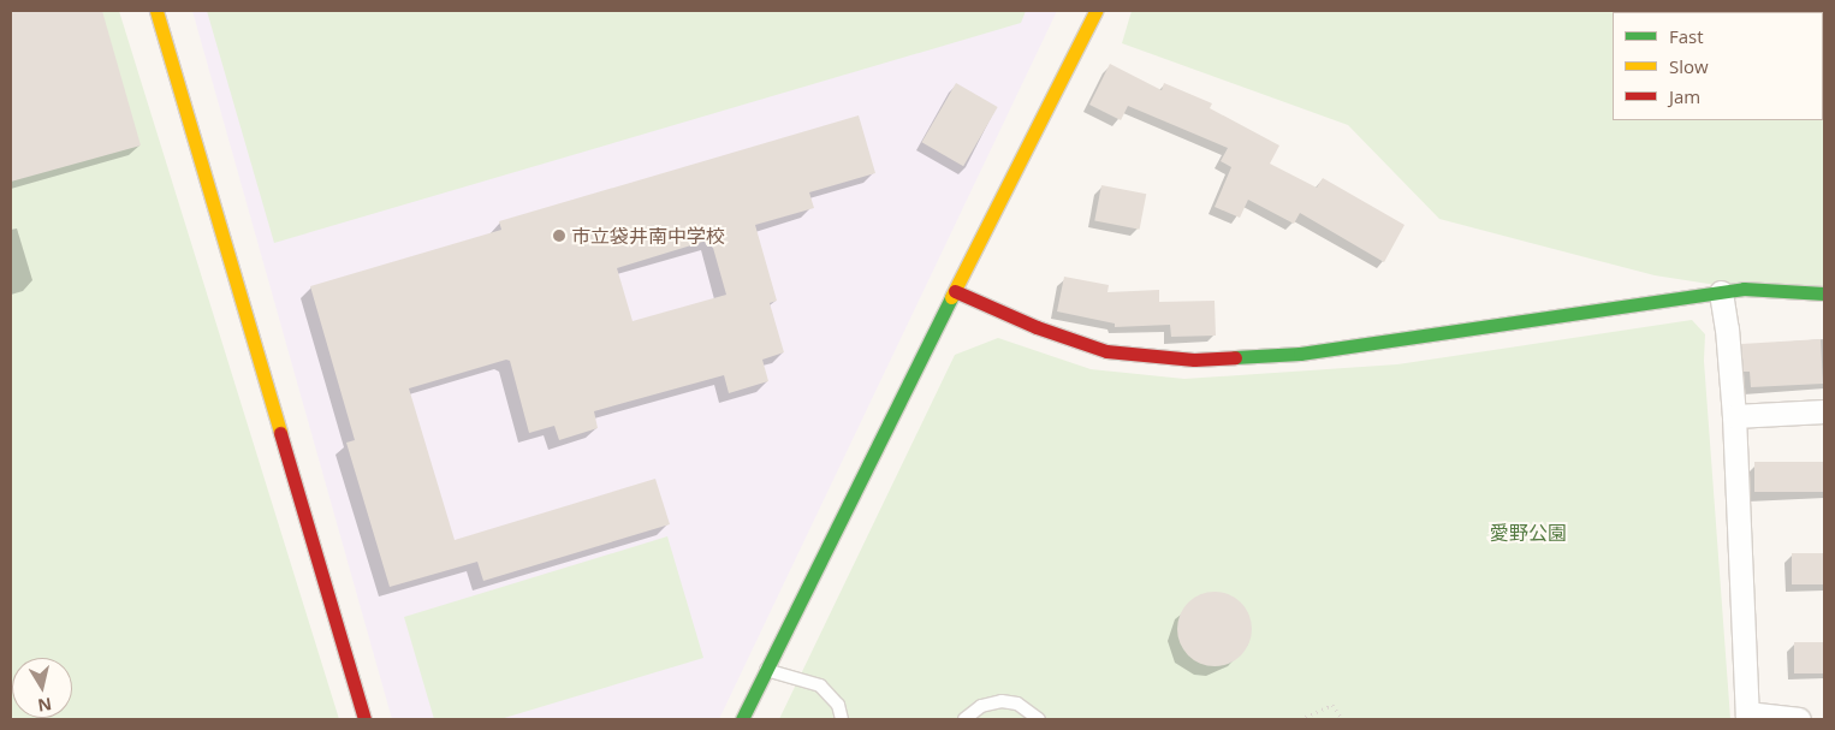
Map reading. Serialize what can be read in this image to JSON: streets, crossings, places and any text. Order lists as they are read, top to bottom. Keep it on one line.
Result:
{"parks":["愛野公園"],"places":["市立袋井南中学校"],"legend":["Fast","Slow","Jam"],"north":"bottom"}
